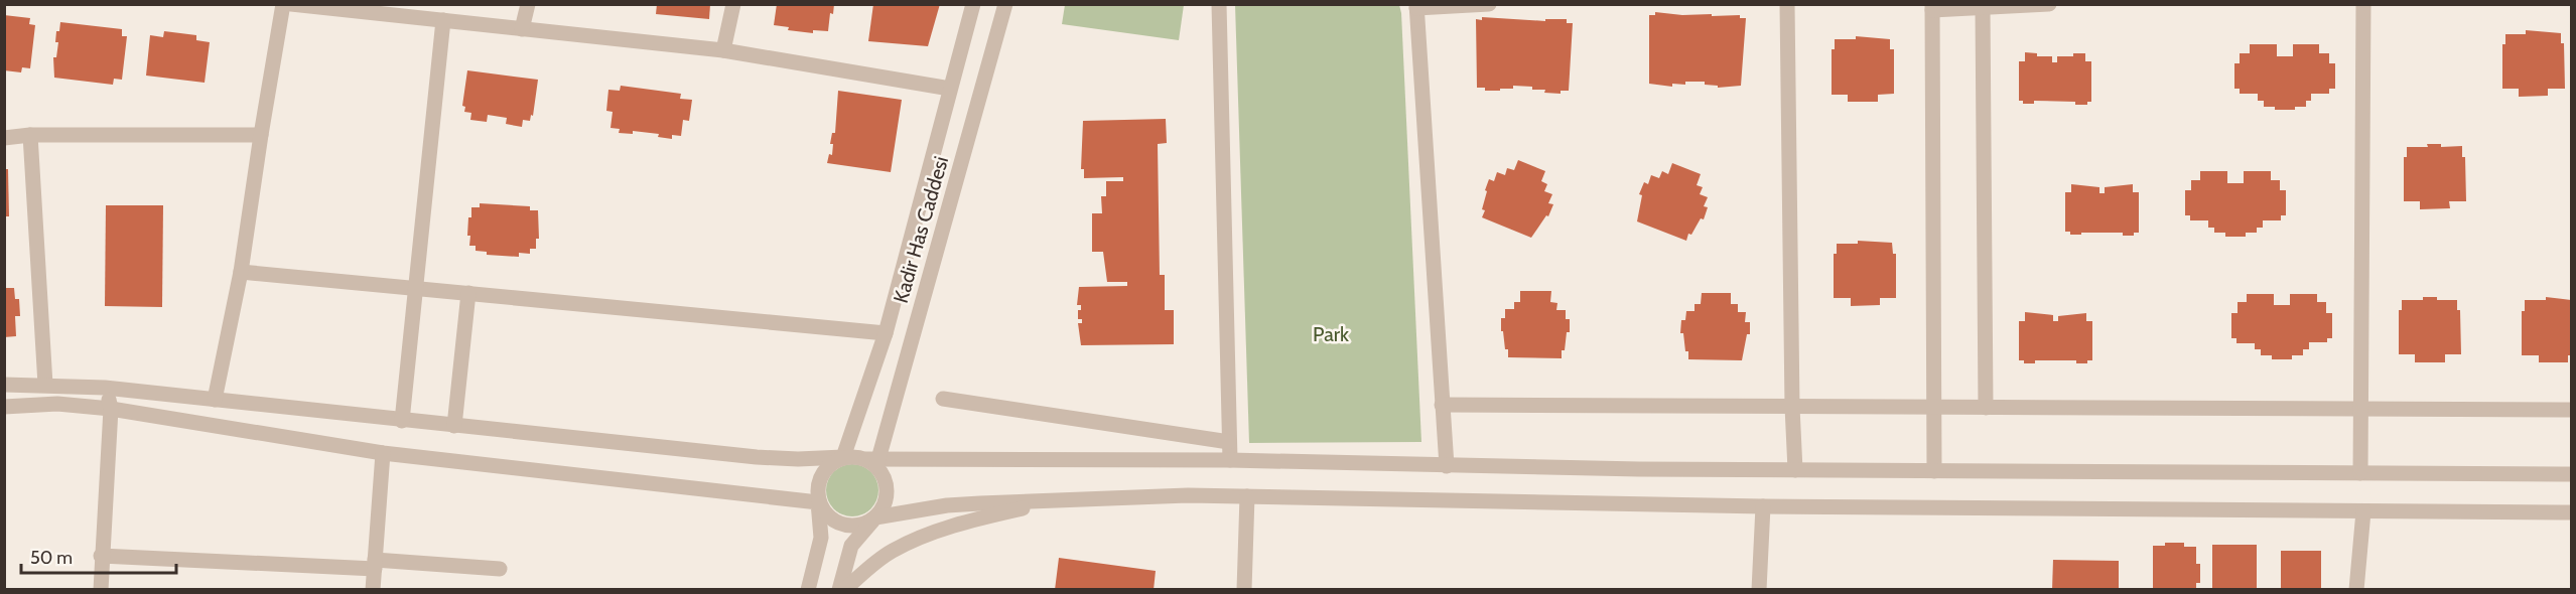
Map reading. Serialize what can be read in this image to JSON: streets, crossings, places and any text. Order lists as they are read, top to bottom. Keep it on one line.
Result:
{"streets":{"street":["Kadir Has Caddesi"]},"parks":["Park"],"scale_bar":"50 m"}
